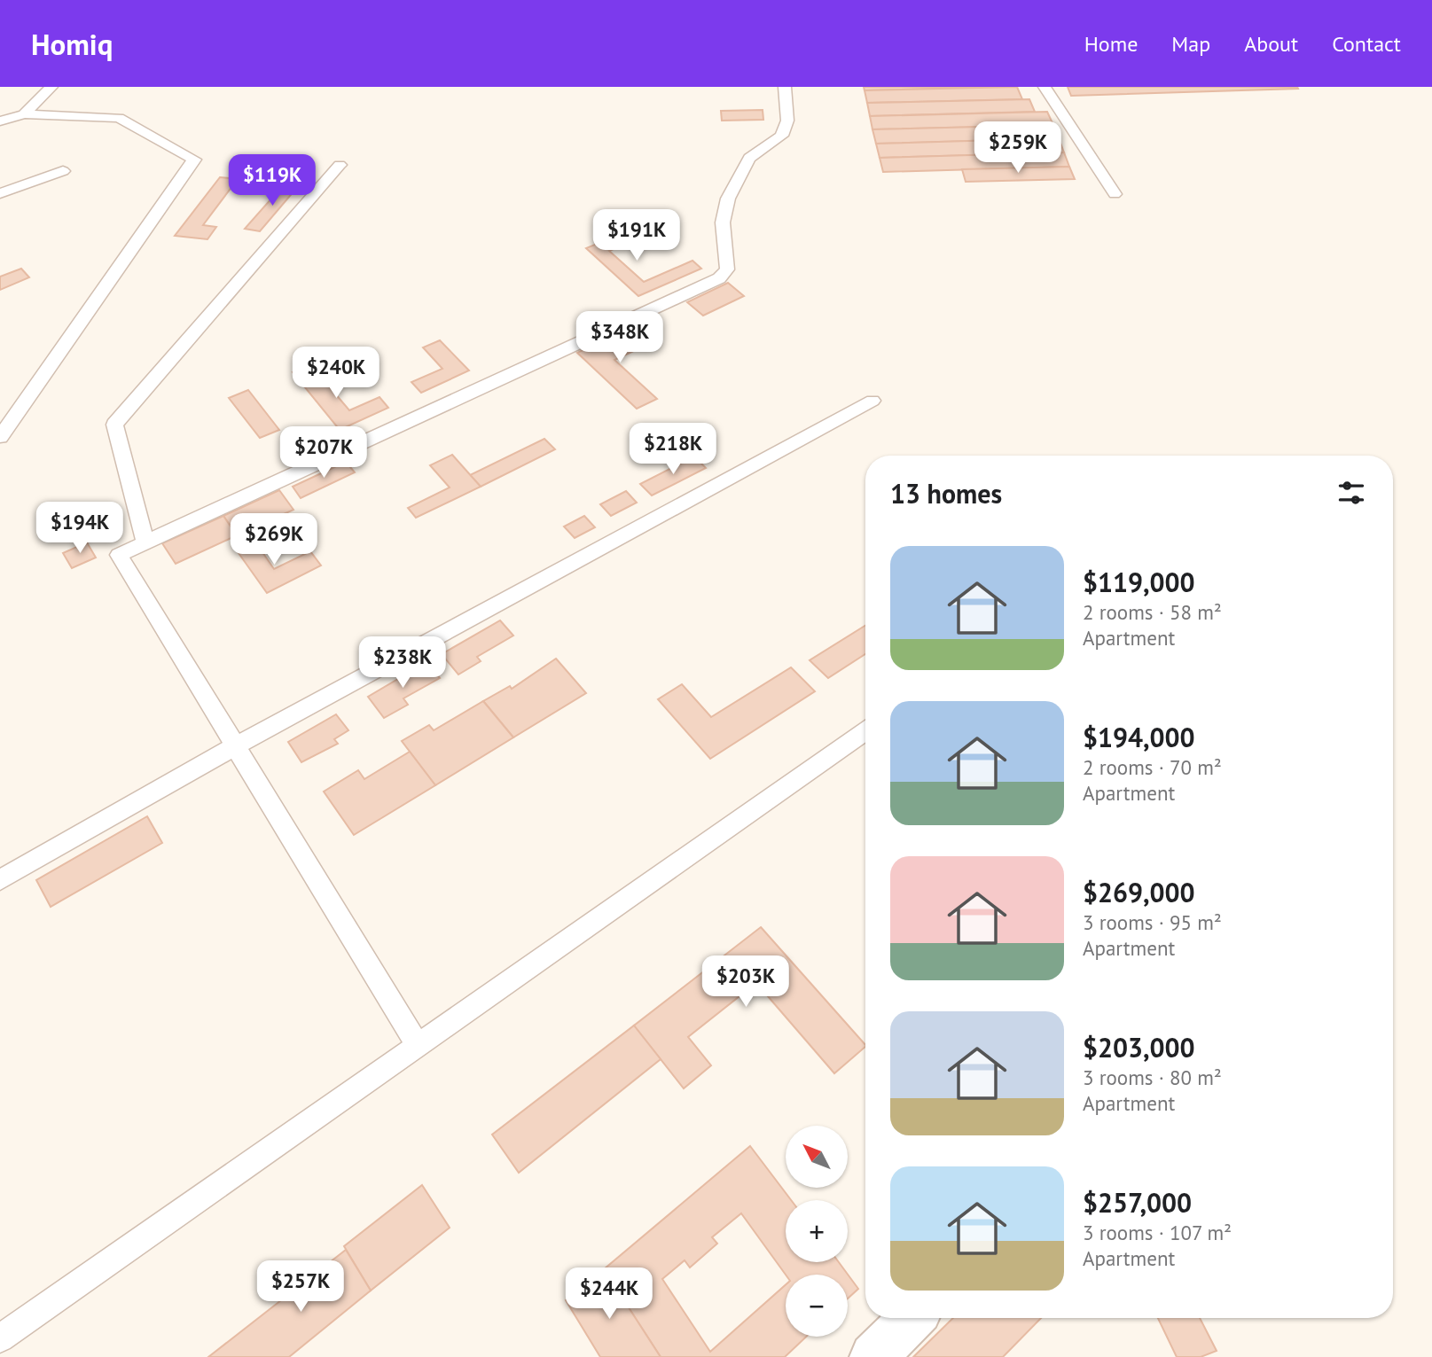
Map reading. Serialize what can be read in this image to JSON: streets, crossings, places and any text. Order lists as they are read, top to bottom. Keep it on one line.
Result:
{"north":"top left","page":{"header":"Homiq","nav":["Home","Map","About","Contact"],"price":["$259K","$119K","$191K","$348K","$240K","$218K","$207K","$194K","$269K","$238K","$203K","$257K","$244K"],"heading":"13 homes","list":[{"name":"$119,000","note":"2 rooms · 58 m² · Apartment"},{"name":"$194,000","note":"2 rooms · 70 m² · Apartment"},{"name":"$269,000","note":"3 rooms · 95 m² · Apartment"},{"name":"$203,000","note":"3 rooms · 80 m² · Apartment"},{"name":"$257,000","note":"3 rooms · 107 m² · Apartment"}],"map_buttons":["+","−"]}}
